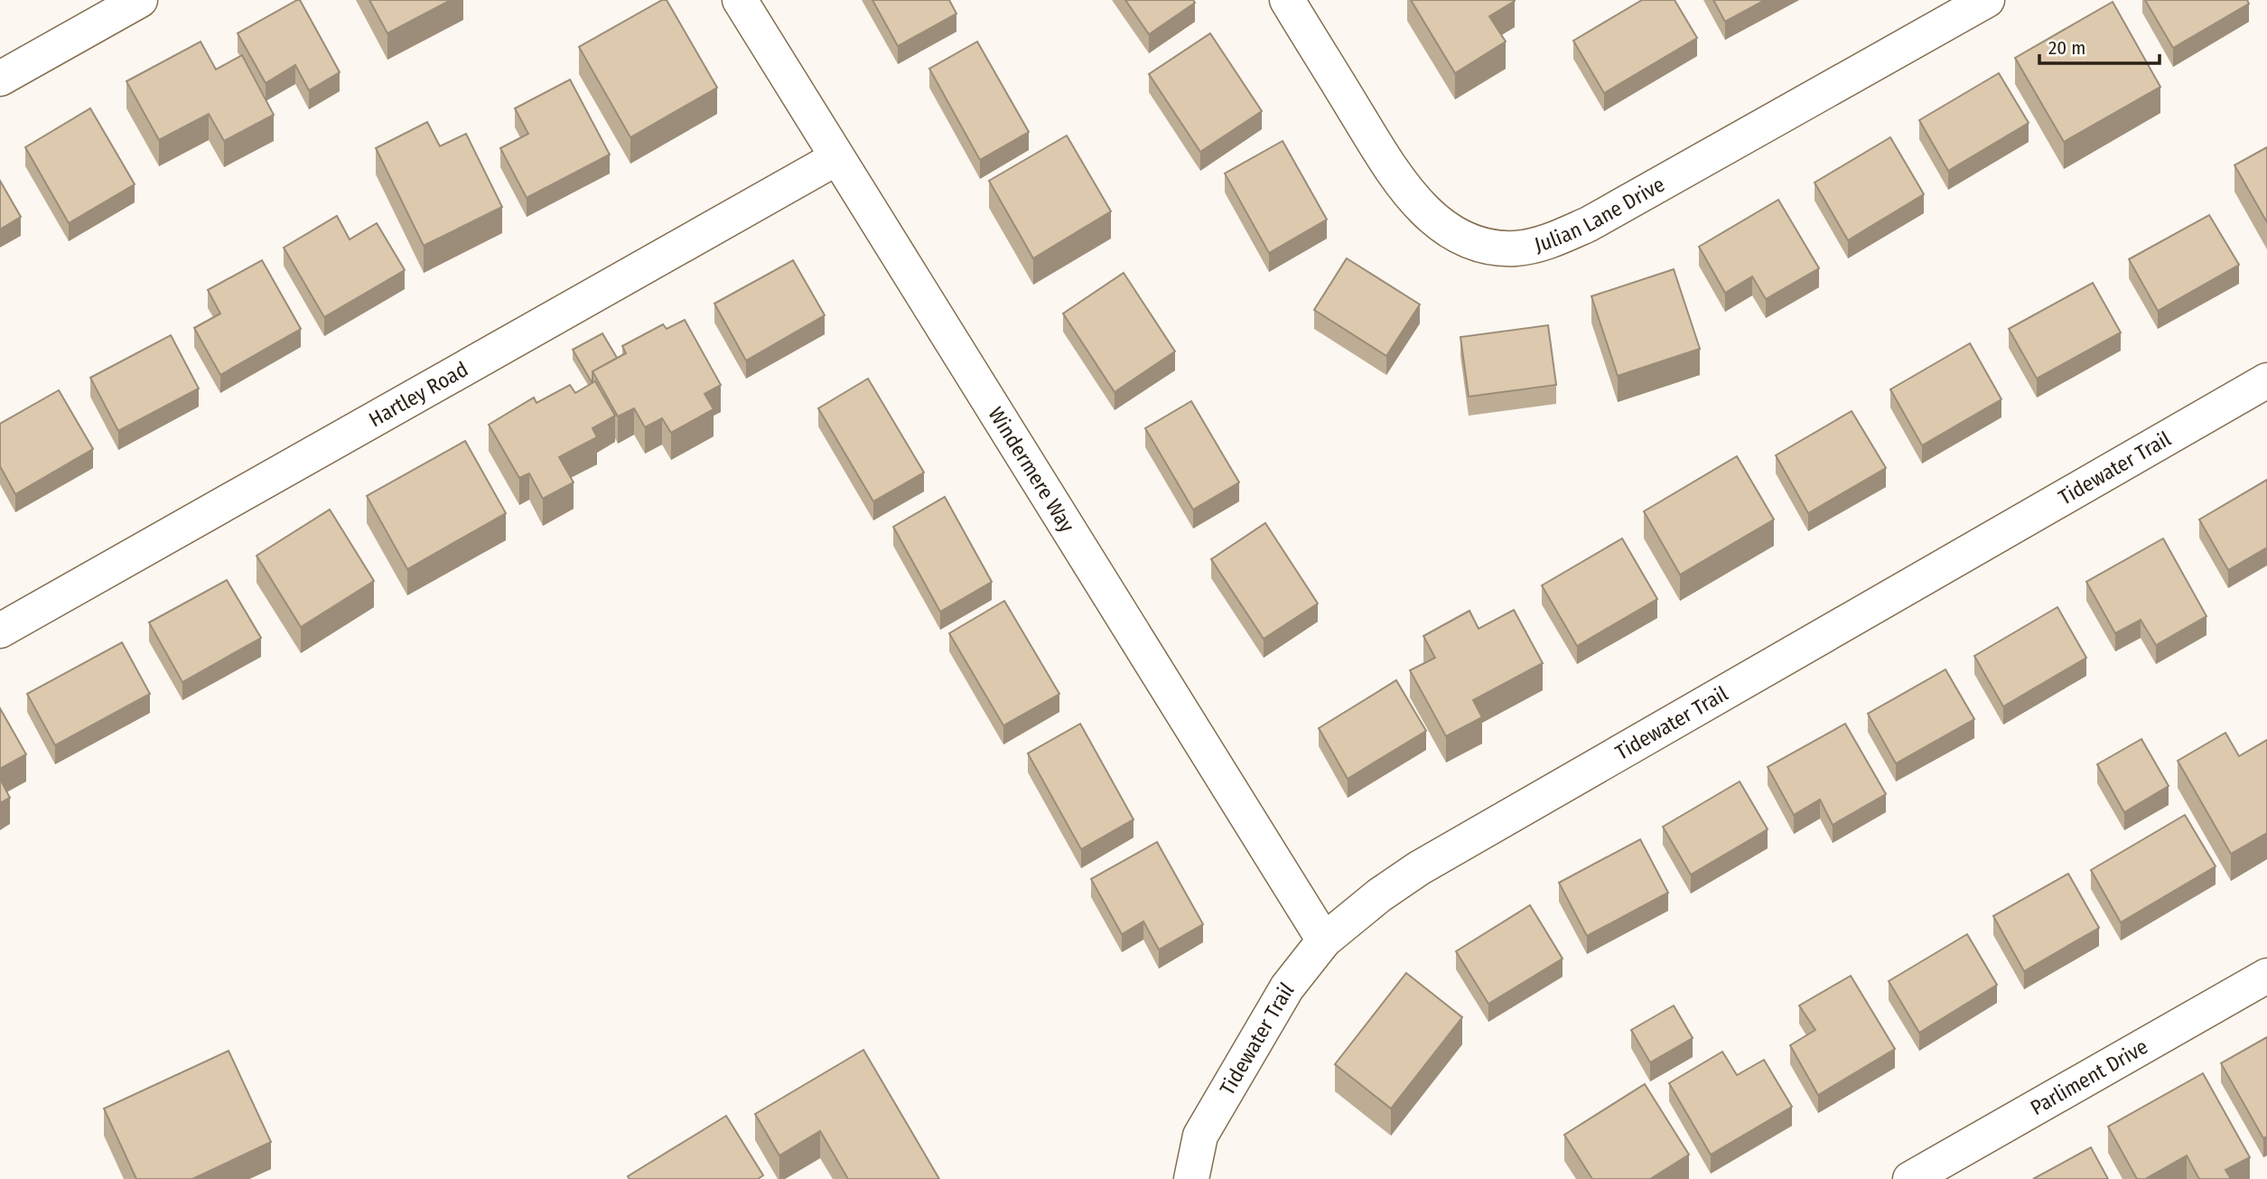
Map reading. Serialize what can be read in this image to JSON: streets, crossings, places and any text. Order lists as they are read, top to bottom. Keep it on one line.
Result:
{"streets":{"street":["Julian Lane Drive","Hartley Road","Tidewater Trail","Windermere Way","Parliment Drive"]},"crossings":[["Hartley Road","Windermere Way"],["Tidewater Trail","Windermere Way"]],"scale_bar":"20 m"}
